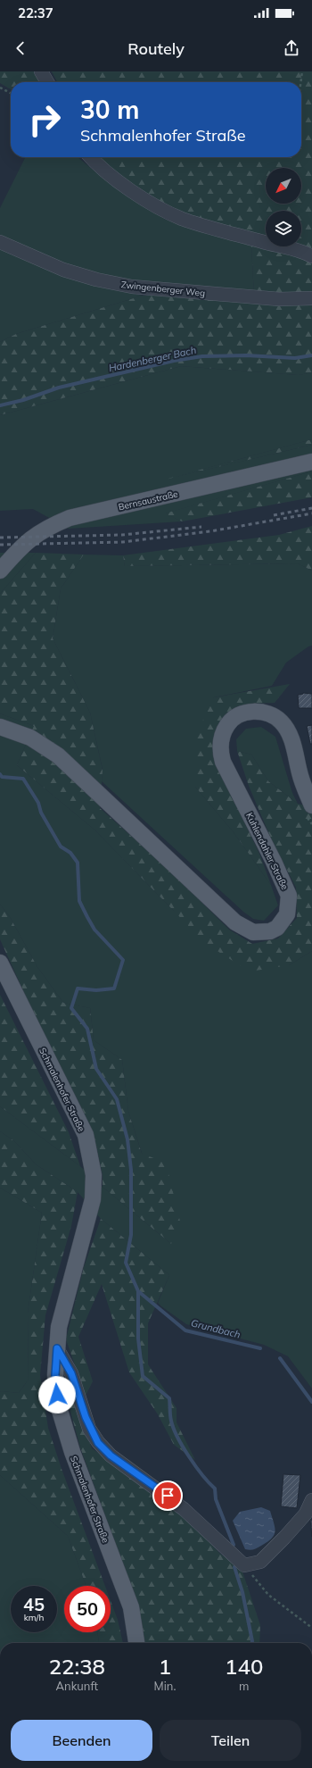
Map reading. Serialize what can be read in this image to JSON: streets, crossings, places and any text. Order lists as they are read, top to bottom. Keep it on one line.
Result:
{"streets":{"main road":["Bernsaustraße","Kuhlendahler Straße","Schmalenhofer Straße"],"lane":["Zwingenberger Weg"]},"water":["Hardenberger Bach","Grundbach"],"north":"bottom left","page":{"status":"22:37","header":"Routely","turn":["30 m","Schmalenhofer Straße"],"speed":"45 km/h","limit":"50","eta":["22:38","Ankunft","1","Min.","140","m"],"buttons":["Beenden","Teilen"]}}
